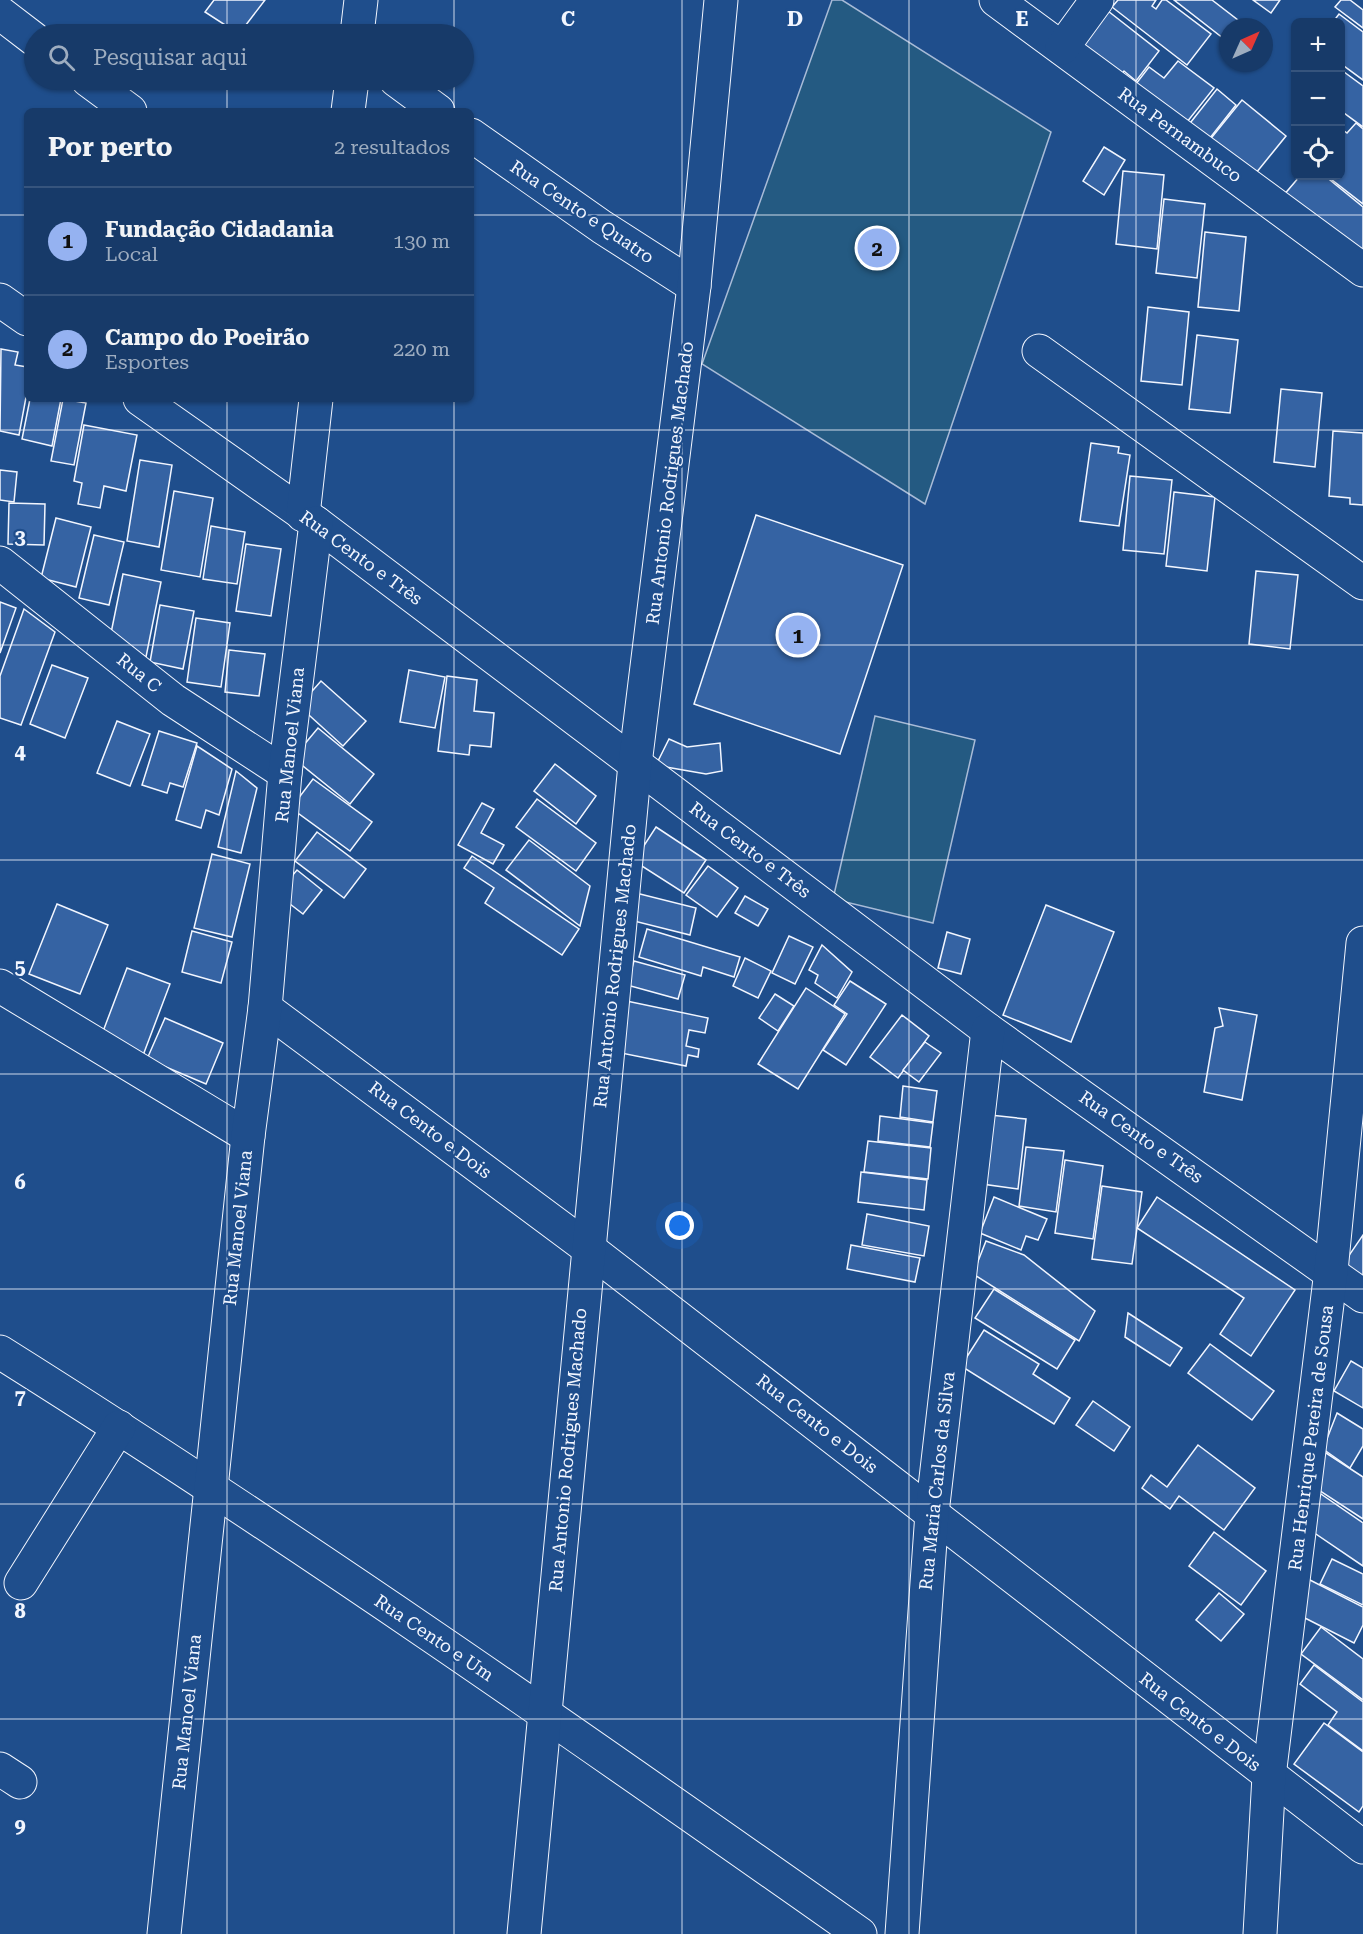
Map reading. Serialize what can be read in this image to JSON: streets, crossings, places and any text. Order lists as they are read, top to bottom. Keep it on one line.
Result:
{"streets":{"street":["Rua Pernambuco","Rua Cento e Quatro","Rua Antonio Rodrigues Machado","Rua Cento e Três","Rua C","Rua Manoel Viana","Rua Cento e Dois","Rua Henrique Pereira de Sousa","Rua Maria Carlos da Silva","Rua Cento e Um"]},"crossings":[["Rua Cento e Quatro","Rua Antonio Rodrigues Machado"],["Rua Antonio Rodrigues Machado","Rua Cento e Três"],["Rua Antonio Rodrigues Machado","Rua Cento e Dois"],["Rua Antonio Rodrigues Machado","Rua Cento e Um"],["Rua Cento e Três","Rua Manoel Viana"],["Rua Cento e Três","Rua Henrique Pereira de Sousa"],["Rua Cento e Três","Rua Maria Carlos da Silva"],["Rua C","Rua Manoel Viana"],["Rua Manoel Viana","Rua Cento e Dois"],["Rua Manoel Viana","Rua Cento e Um"],["Rua Cento e Dois","Rua Henrique Pereira de Sousa"],["Rua Cento e Dois","Rua Maria Carlos da Silva"]],"north":"top right","page":{"map_buttons":["+","−"],"search":"Pesquisar aqui","heading":["Por perto","2 resultados"],"list":[{"mark":"1","name":"Fundação Cidadania","note":"Local","value":"130 m"},{"mark":"2","name":"Campo do Poeirão","note":"Esportes","value":"220 m"}],"pins":["2","1"]},"grid":{"columns":["C","D","E"],"rows":["3","4","5","6","7","8","9"]}}
